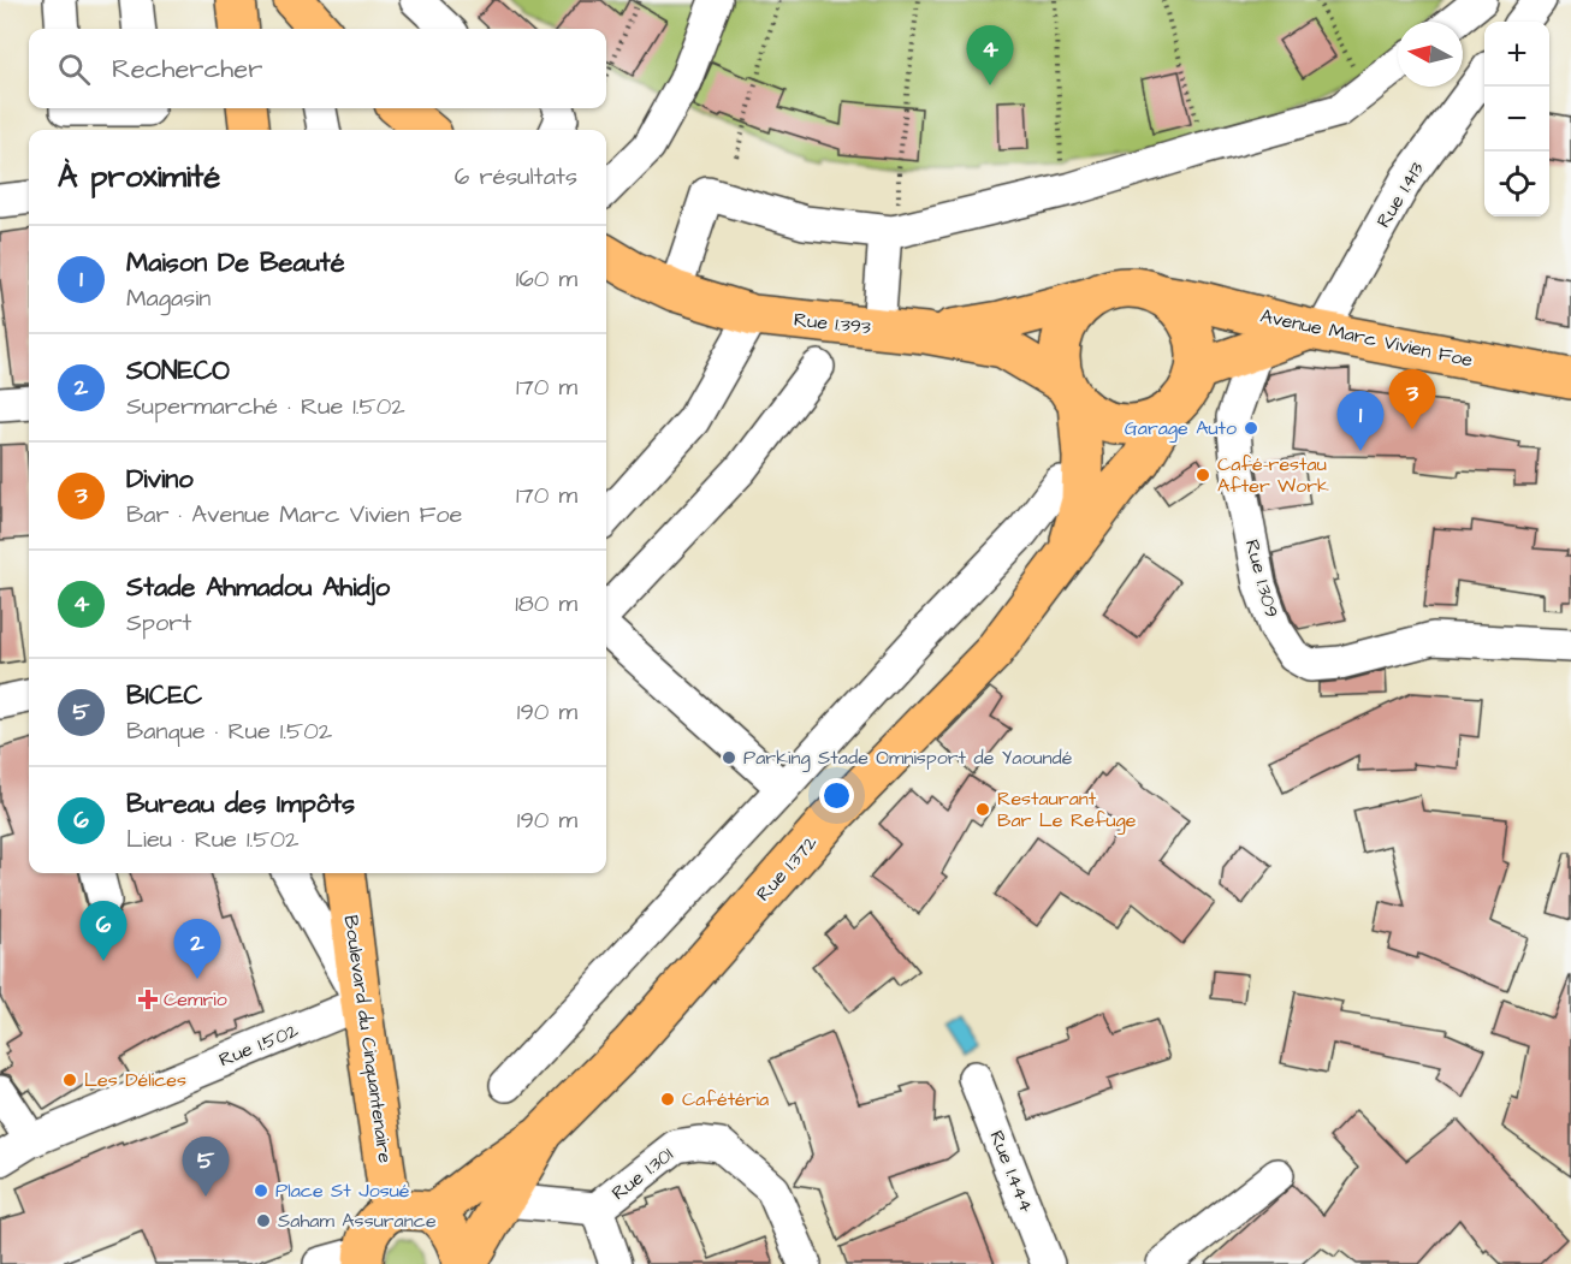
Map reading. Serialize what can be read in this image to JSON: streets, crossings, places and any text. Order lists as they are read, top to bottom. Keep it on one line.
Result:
{"streets":{"main road":["Rue 1.393","Avenue Marc Vivien Foe","Rue 1.372","Boulevard du Cinquantenaire"],"street":["Rue 1.413","Rue 1.309","Rue 1.502","Rue 1.444","Rue 1.301"]},"crossings":[["Rue 1.413","Avenue Marc Vivien Foe"],["Rue 1.393","Avenue Marc Vivien Foe"],["Rue 1.393","Rue 1.372"],["Avenue Marc Vivien Foe","Rue 1.372"],["Rue 1.372","Rue 1.301"],["Boulevard du Cinquantenaire","Rue 1.502"]],"places":{"other":["Garage Auto","Café-restau After Work","Parking Stade Omnisport de Yaoundé","Restaurant Bar Le Refuge","Les Délices","Cafétéria","Place St Josué","Saham Assurance"],"health":["Cemrio"]},"north":"left","page":{"map_buttons":["+","−"],"pins":["4","3","1","6","2","5"],"search":"Rechercher","heading":["À proximité","6 résultats"],"list":[{"mark":"1","name":"Maison De Beauté","note":"Magasin","value":"160 m"},{"mark":"2","name":"SONECO","note":"Supermarché · Rue 1.502","value":"170 m"},{"mark":"3","name":"Divino","note":"Bar · Avenue Marc Vivien Foe","value":"170 m"},{"mark":"4","name":"Stade Ahmadou Ahidjo","note":"Sport","value":"180 m"},{"mark":"5","name":"BICEC","note":"Banque · Rue 1.502","value":"190 m"},{"mark":"6","name":"Bureau des Impôts","note":"Lieu · Rue 1.502","value":"190 m"}]}}
